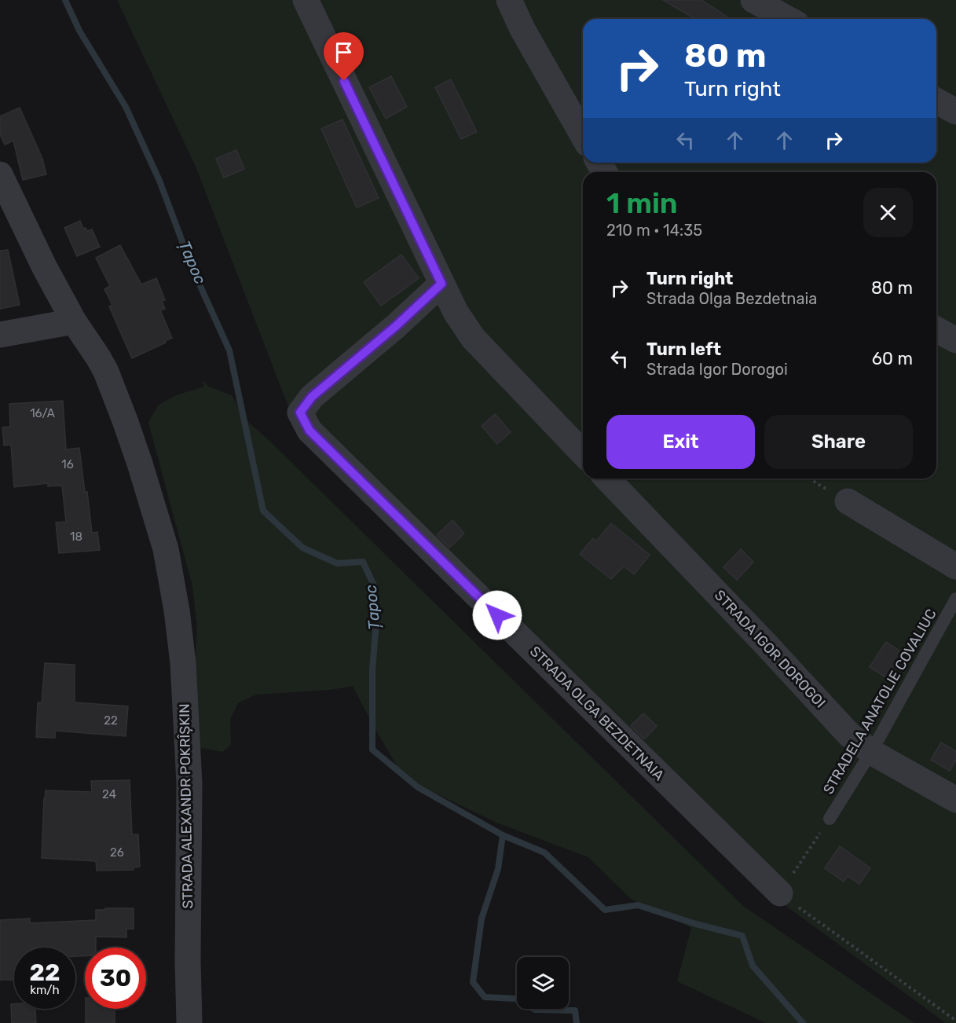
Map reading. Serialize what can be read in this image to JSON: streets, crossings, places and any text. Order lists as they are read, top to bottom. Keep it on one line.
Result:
{"streets":{"street":["STRADA IGOR DOROGOI","STRADA OLGA BEZDETNAIA","STRADA ALEXANDR POKRÎȘKIN"],"lane":["STRADELA ANATOLIE COVALIUC"]},"crossings":[["STRADA IGOR DOROGOI","STRADELA ANATOLIE COVALIUC"]],"water":["Țapoc"],"house_numbers":["16/A","16","18","22","24","26"],"page":{"turn":["80 m","Turn right"],"heading":["1 min","210 m · 14:35"],"list":[{"name":"Turn right","note":"Strada Olga Bezdetnaia","value":"80 m"},{"name":"Turn left","note":"Strada Igor Dorogoi","value":"60 m"}],"buttons":["Exit","Share"],"speed":"22 km/h","limit":"30"}}
